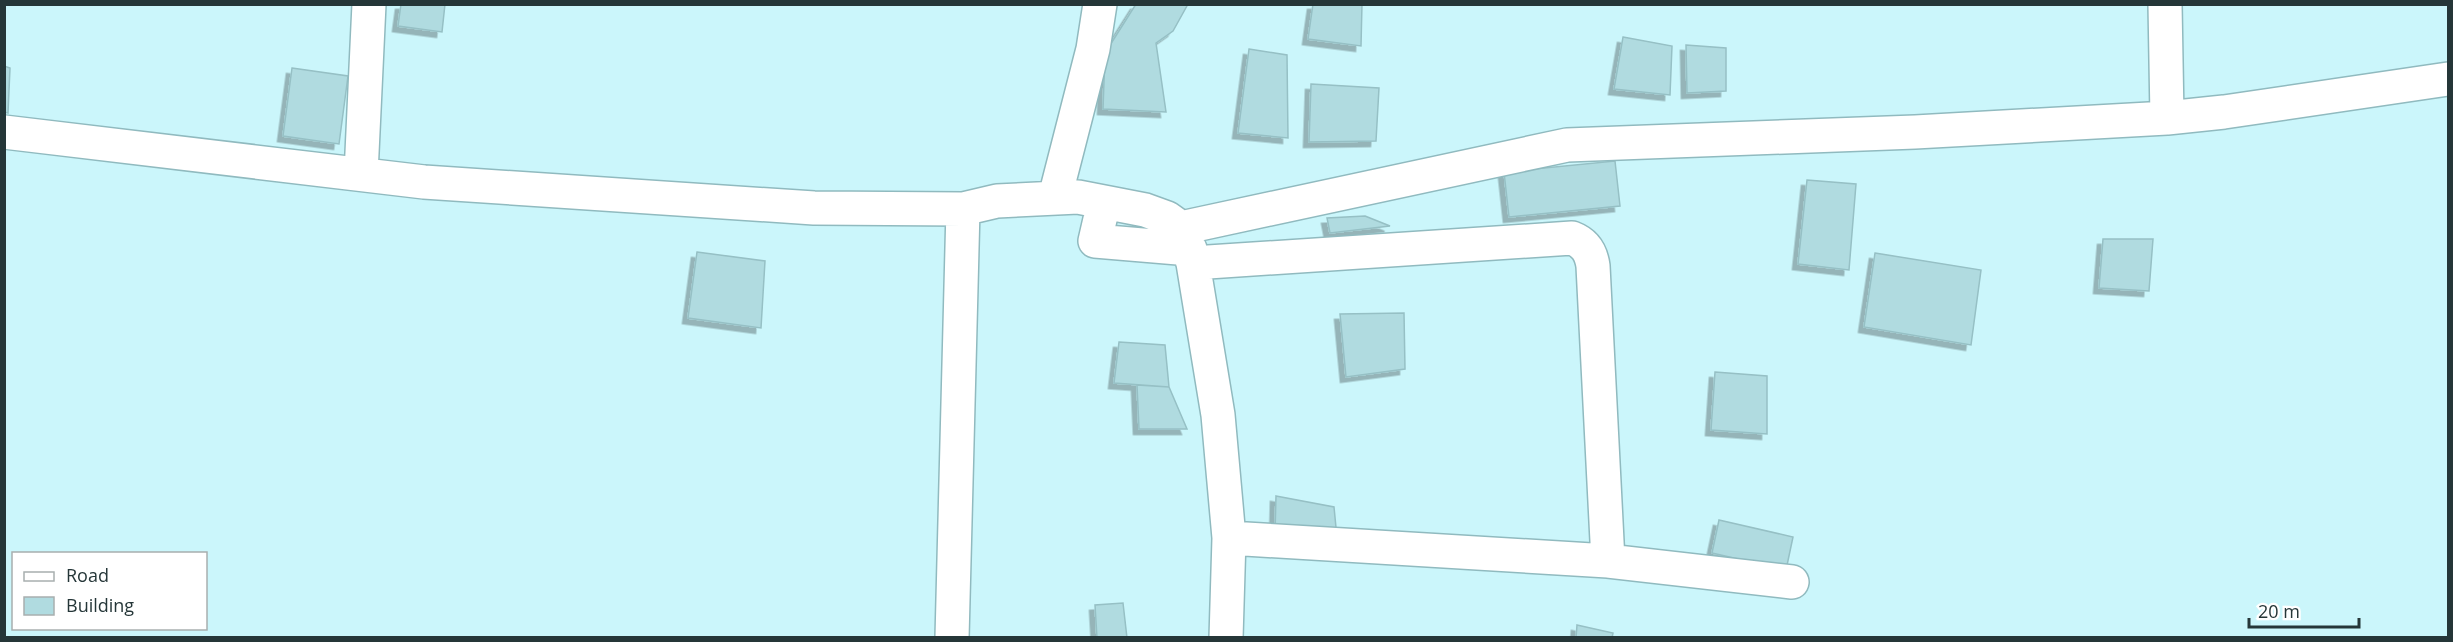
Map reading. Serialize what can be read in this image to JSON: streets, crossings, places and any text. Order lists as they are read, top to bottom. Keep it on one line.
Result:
{"legend":["Road","Building"],"scale_bar":"20 m"}
